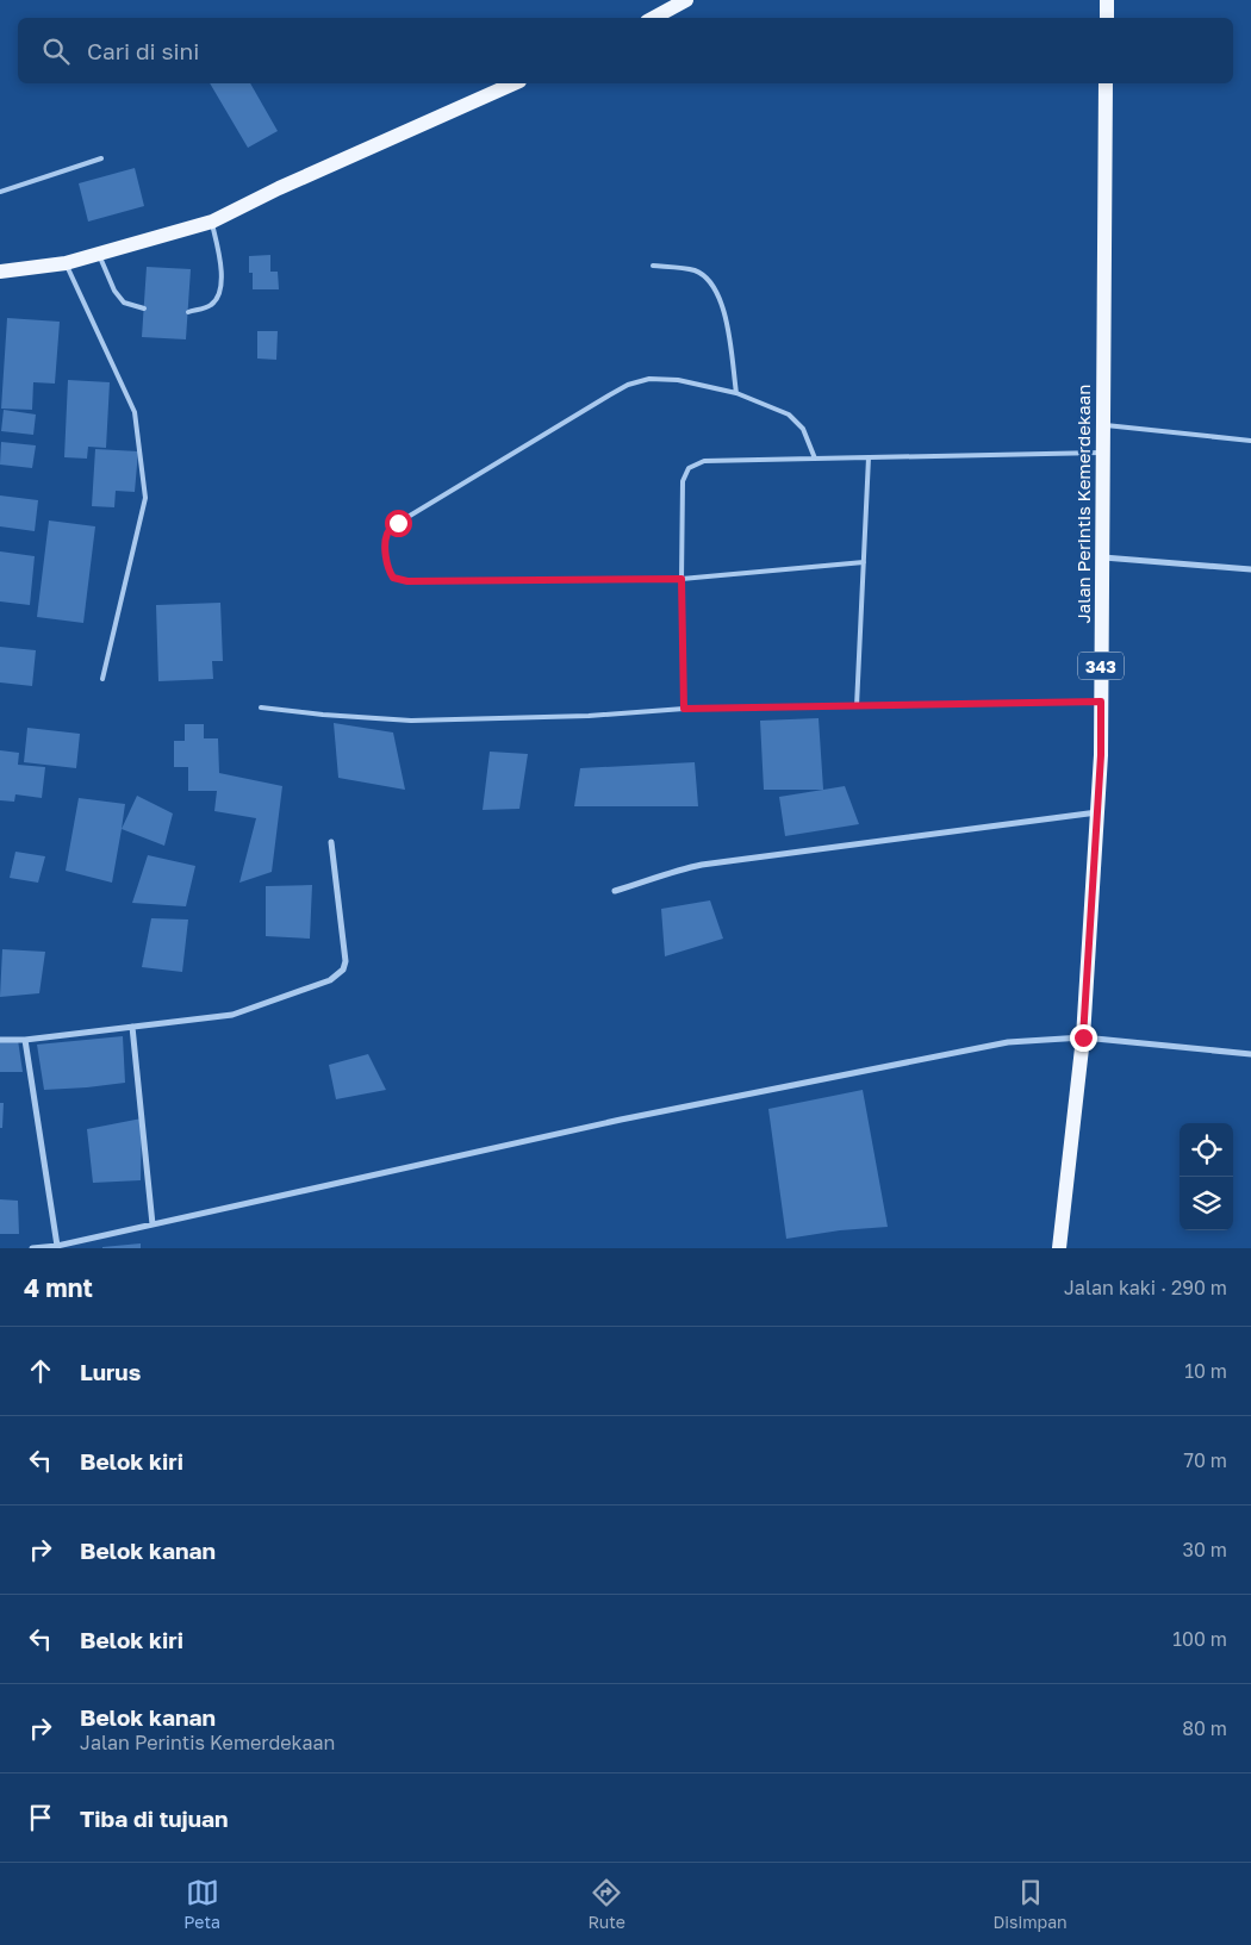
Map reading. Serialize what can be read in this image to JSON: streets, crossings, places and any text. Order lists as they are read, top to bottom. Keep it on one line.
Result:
{"streets":{"main road":["Jalan Perintis Kemerdekaan","343"]},"page":{"search":"Cari di sini","heading":["4 mnt","Jalan kaki · 290 m"],"list":[["Lurus","10 m"],["Belok kiri","70 m"],["Belok kanan","30 m"],["Belok kiri","100 m"],["Belok kanan","Jalan Perintis Kemerdekaan","80 m"],"Tiba di tujuan"],"nav":["Peta","Rute","Disimpan"]}}
